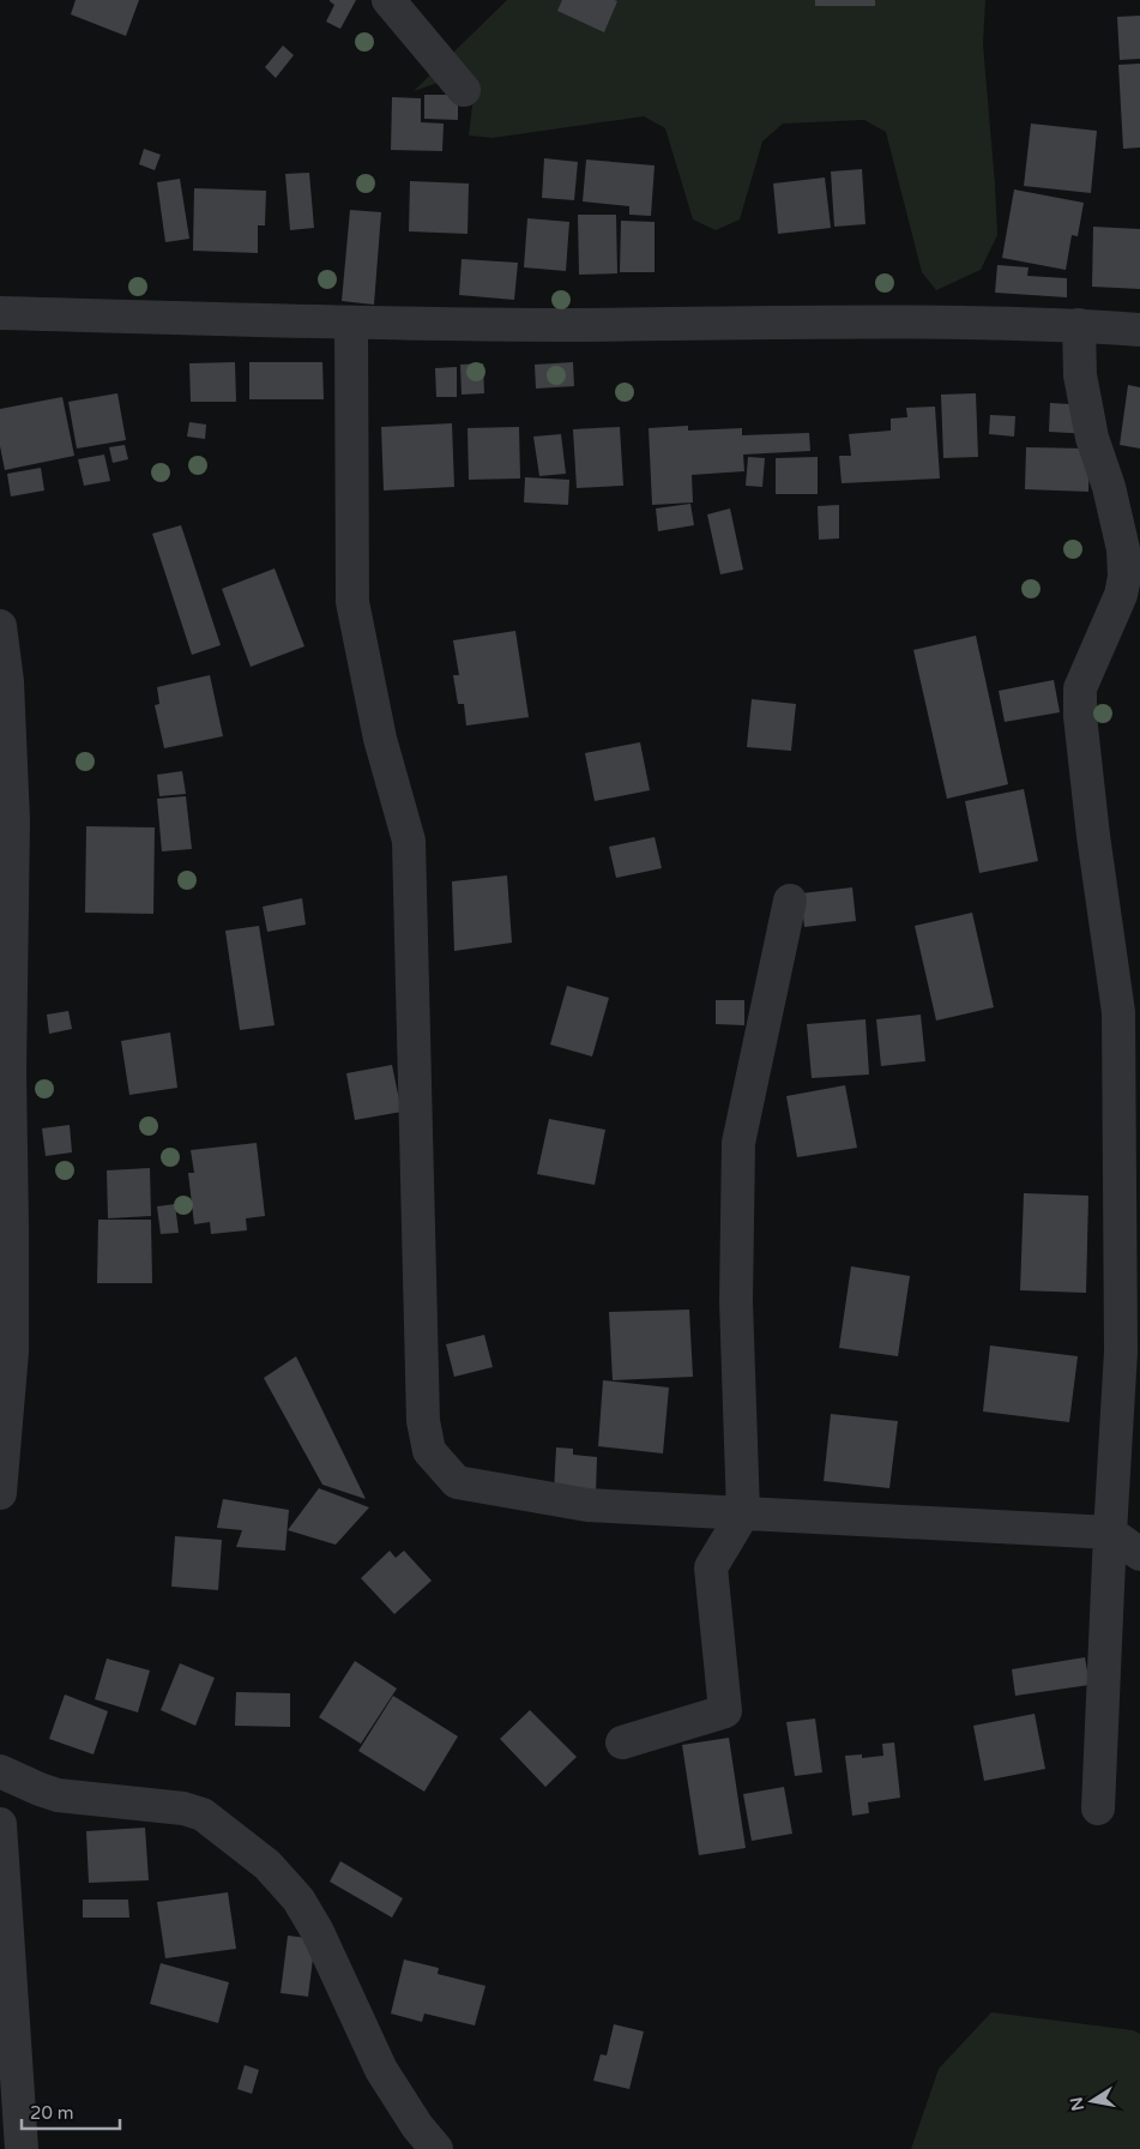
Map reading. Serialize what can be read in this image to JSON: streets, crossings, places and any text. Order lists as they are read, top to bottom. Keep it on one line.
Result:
{"scale_bar":"20 m","north":"left"}
